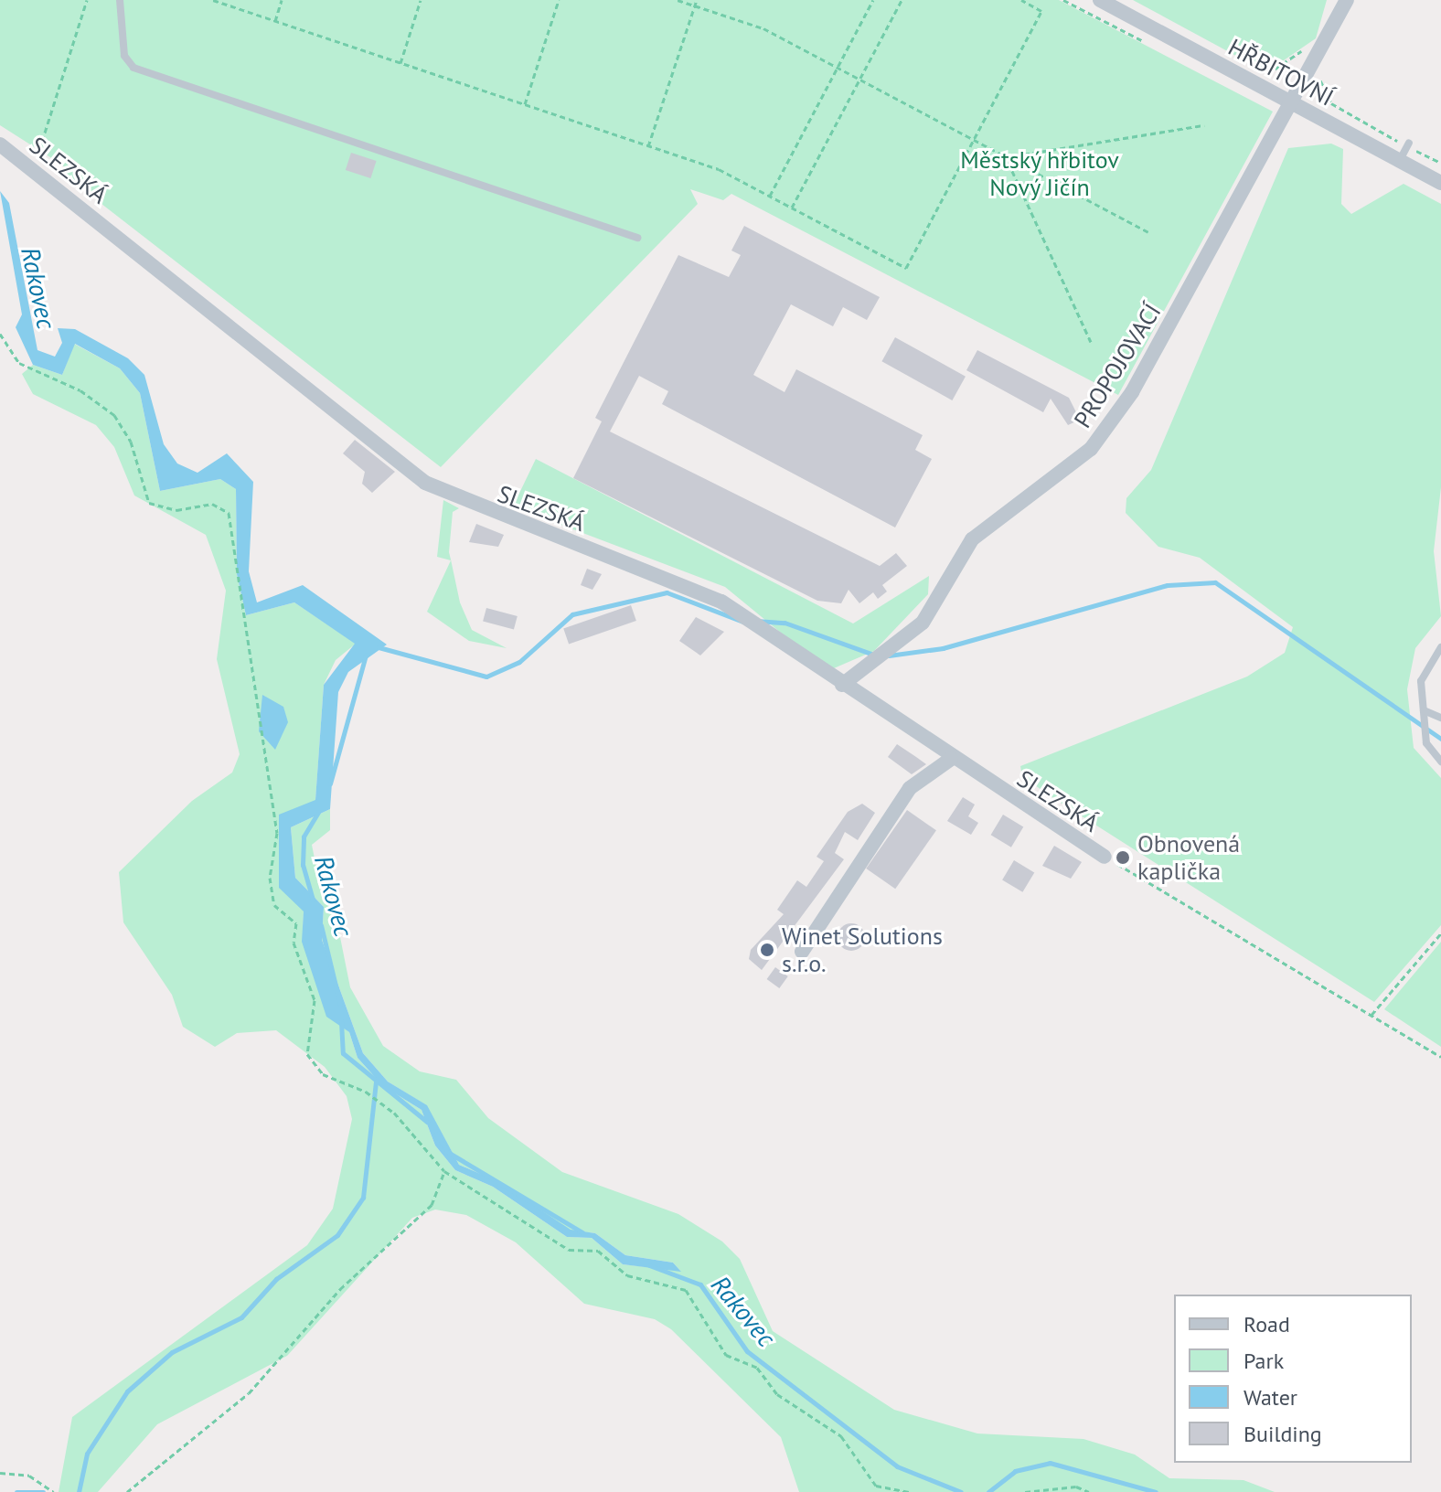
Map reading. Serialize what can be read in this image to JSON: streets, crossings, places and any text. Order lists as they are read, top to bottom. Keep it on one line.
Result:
{"streets":{"street":["HŘBITOVNÍ","SLEZSKÁ","PROPOJOVACÍ"]},"crossings":[["HŘBITOVNÍ","PROPOJOVACÍ"],["SLEZSKÁ","PROPOJOVACÍ"]],"water":["Rakovec"],"parks":["Městský hřbitov Nový Jičín"],"places":["Obnovená kaplička","Winet Solutions s.r.o."],"legend":["Road","Park","Water","Building"]}
